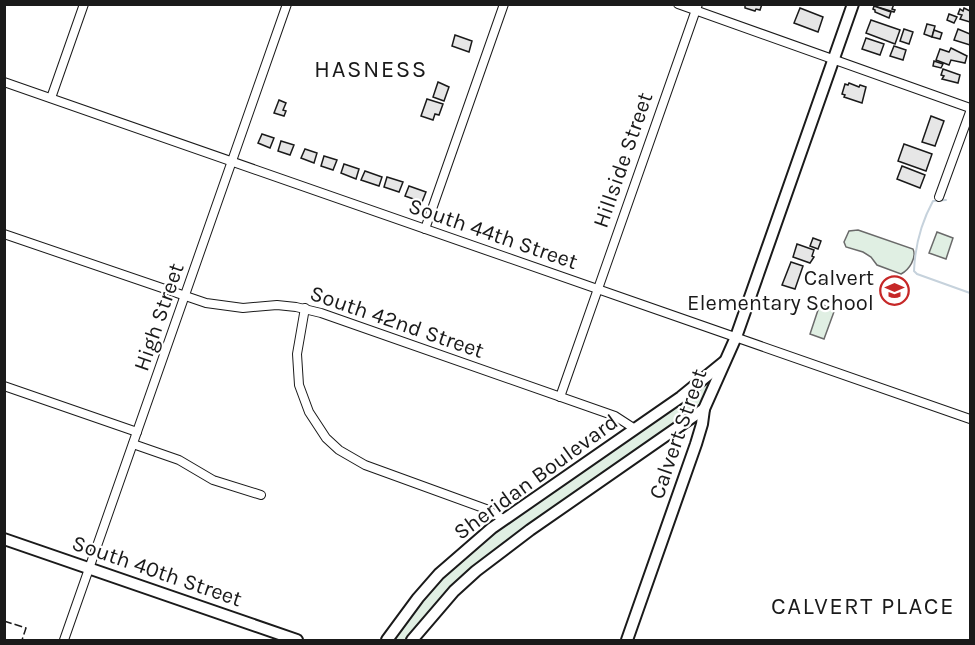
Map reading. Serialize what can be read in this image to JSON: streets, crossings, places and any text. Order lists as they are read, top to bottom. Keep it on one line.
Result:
{"streets":{"main road":["Calvert Street","Sheridan Boulevard","South 40th Street"],"street":["Hillside Street","South 44th Street","High Street","South 42nd Street"]},"crossings":[["Hillside Street","South 44th Street"],["Hillside Street","South 42nd Street"],["South 44th Street","High Street"],["South 44th Street","Calvert Street"],["High Street","South 42nd Street"],["High Street","South 40th Street"],["South 42nd Street","Sheridan Boulevard"],["Calvert Street","Sheridan Boulevard"]],"districts":["HASNESS","CALVERT PLACE"],"places":{"school or university":["Calvert Elementary School"]}}
